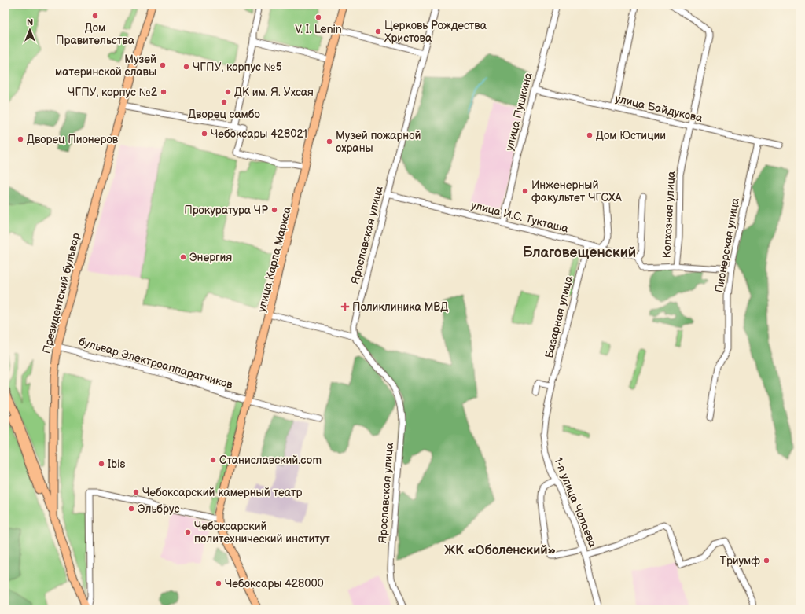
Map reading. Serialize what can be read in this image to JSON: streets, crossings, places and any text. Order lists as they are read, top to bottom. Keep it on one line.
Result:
{"streets":{"main road":["улица Карла Маркса","Президентский бульвар"],"street":["улица Байдукова","улица Пушкина","Колхозная улица","улица И.С. Тукташа","Ярославская улица","Пионерская улица","Базарная улица","бульвар Электроаппаратчиков","1-я улица Чапаева"]},"crossings":[["улица Байдукова","улица Пушкина"],["улица Байдукова","Колхозная улица"],["улица Байдукова","Пионерская улица"],["улица Пушкина","улица И.С. Тукташа"],["Колхозная улица","улица И.С. Тукташа"],["Колхозная улица","Пионерская улица"],["улица И.С. Тукташа","Ярославская улица"],["улица И.С. Тукташа","Базарная улица"],["улица Карла Маркса","бульвар Электроаппаратчиков"],["Президентский бульвар","бульвар Электроаппаратчиков"],["Базарная улица","1-я улица Чапаева"]],"districts":["Благовещенский","ЖК «Оболенский»"],"places":{"other":["Дом Правительства","V. I. Lenin","Церковь Рождества Христова","Музей материнской славы","ЧГПУ, корпус №5","ЧГПУ, корпус №2","ДК им. Я. Ухсая","Дворец самбо","Чебоксары 428021","Дом Юстиции","Дворец Пионеров","Музей пожарной охраны","Инженерный факультет ЧГСХА","Прокуратура ЧР","Энергия","Станиславский.com","Ibis","Чебоксарский камерный театр","Эльбрус","Чебоксарский политехнический институт","Триумф","Чебоксары 428000"],"health":["Поликлиника МВД"]},"north":"top"}
